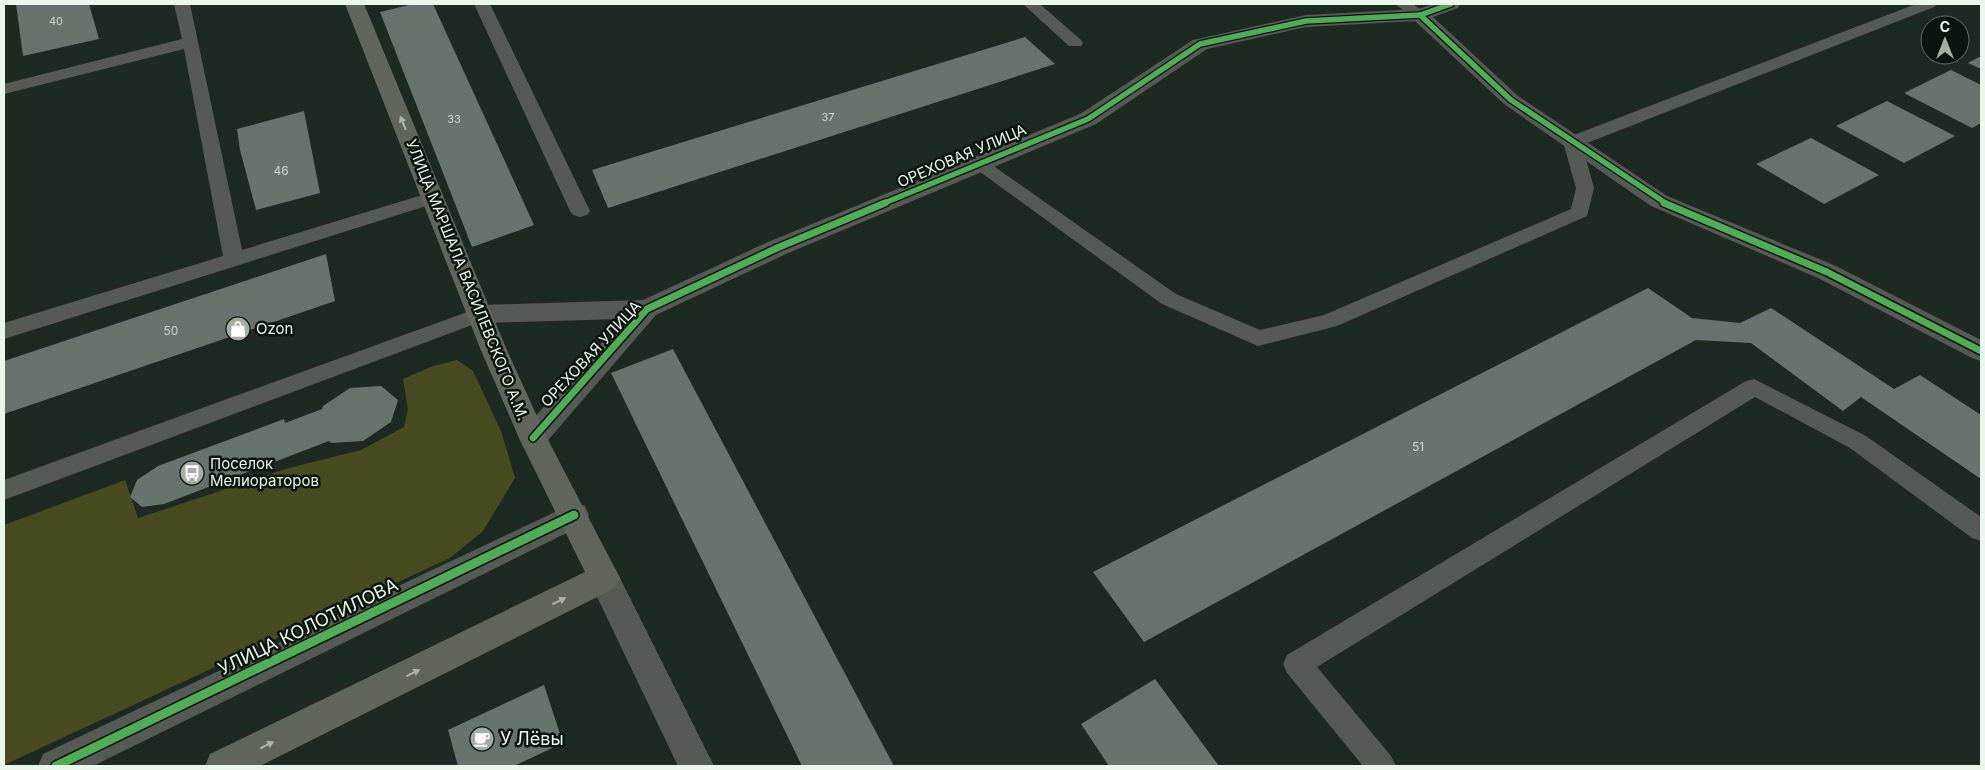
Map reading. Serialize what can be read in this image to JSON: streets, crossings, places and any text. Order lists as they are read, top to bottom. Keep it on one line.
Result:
{"streets":{"main road":["УЛИЦА МАРШАЛА ВАСИЛЕВСКОГО А.М."],"street":["ОРЕХОВАЯ УЛИЦА","УЛИЦА КОЛОТИЛОВА"]},"crossings":[["ОРЕХОВАЯ УЛИЦА","УЛИЦА МАРШАЛА ВАСИЛЕВСКОГО А.М."],["УЛИЦА МАРШАЛА ВАСИЛЕВСКОГО А.М.","УЛИЦА КОЛОТИЛОВА"]],"places":{"shop":["Ozon"],"bus stop":["Поселок Мелиораторов"],"cafe":["У Лёвы"]},"house_numbers":["40","37","33","46","50","51"],"north":"top"}
